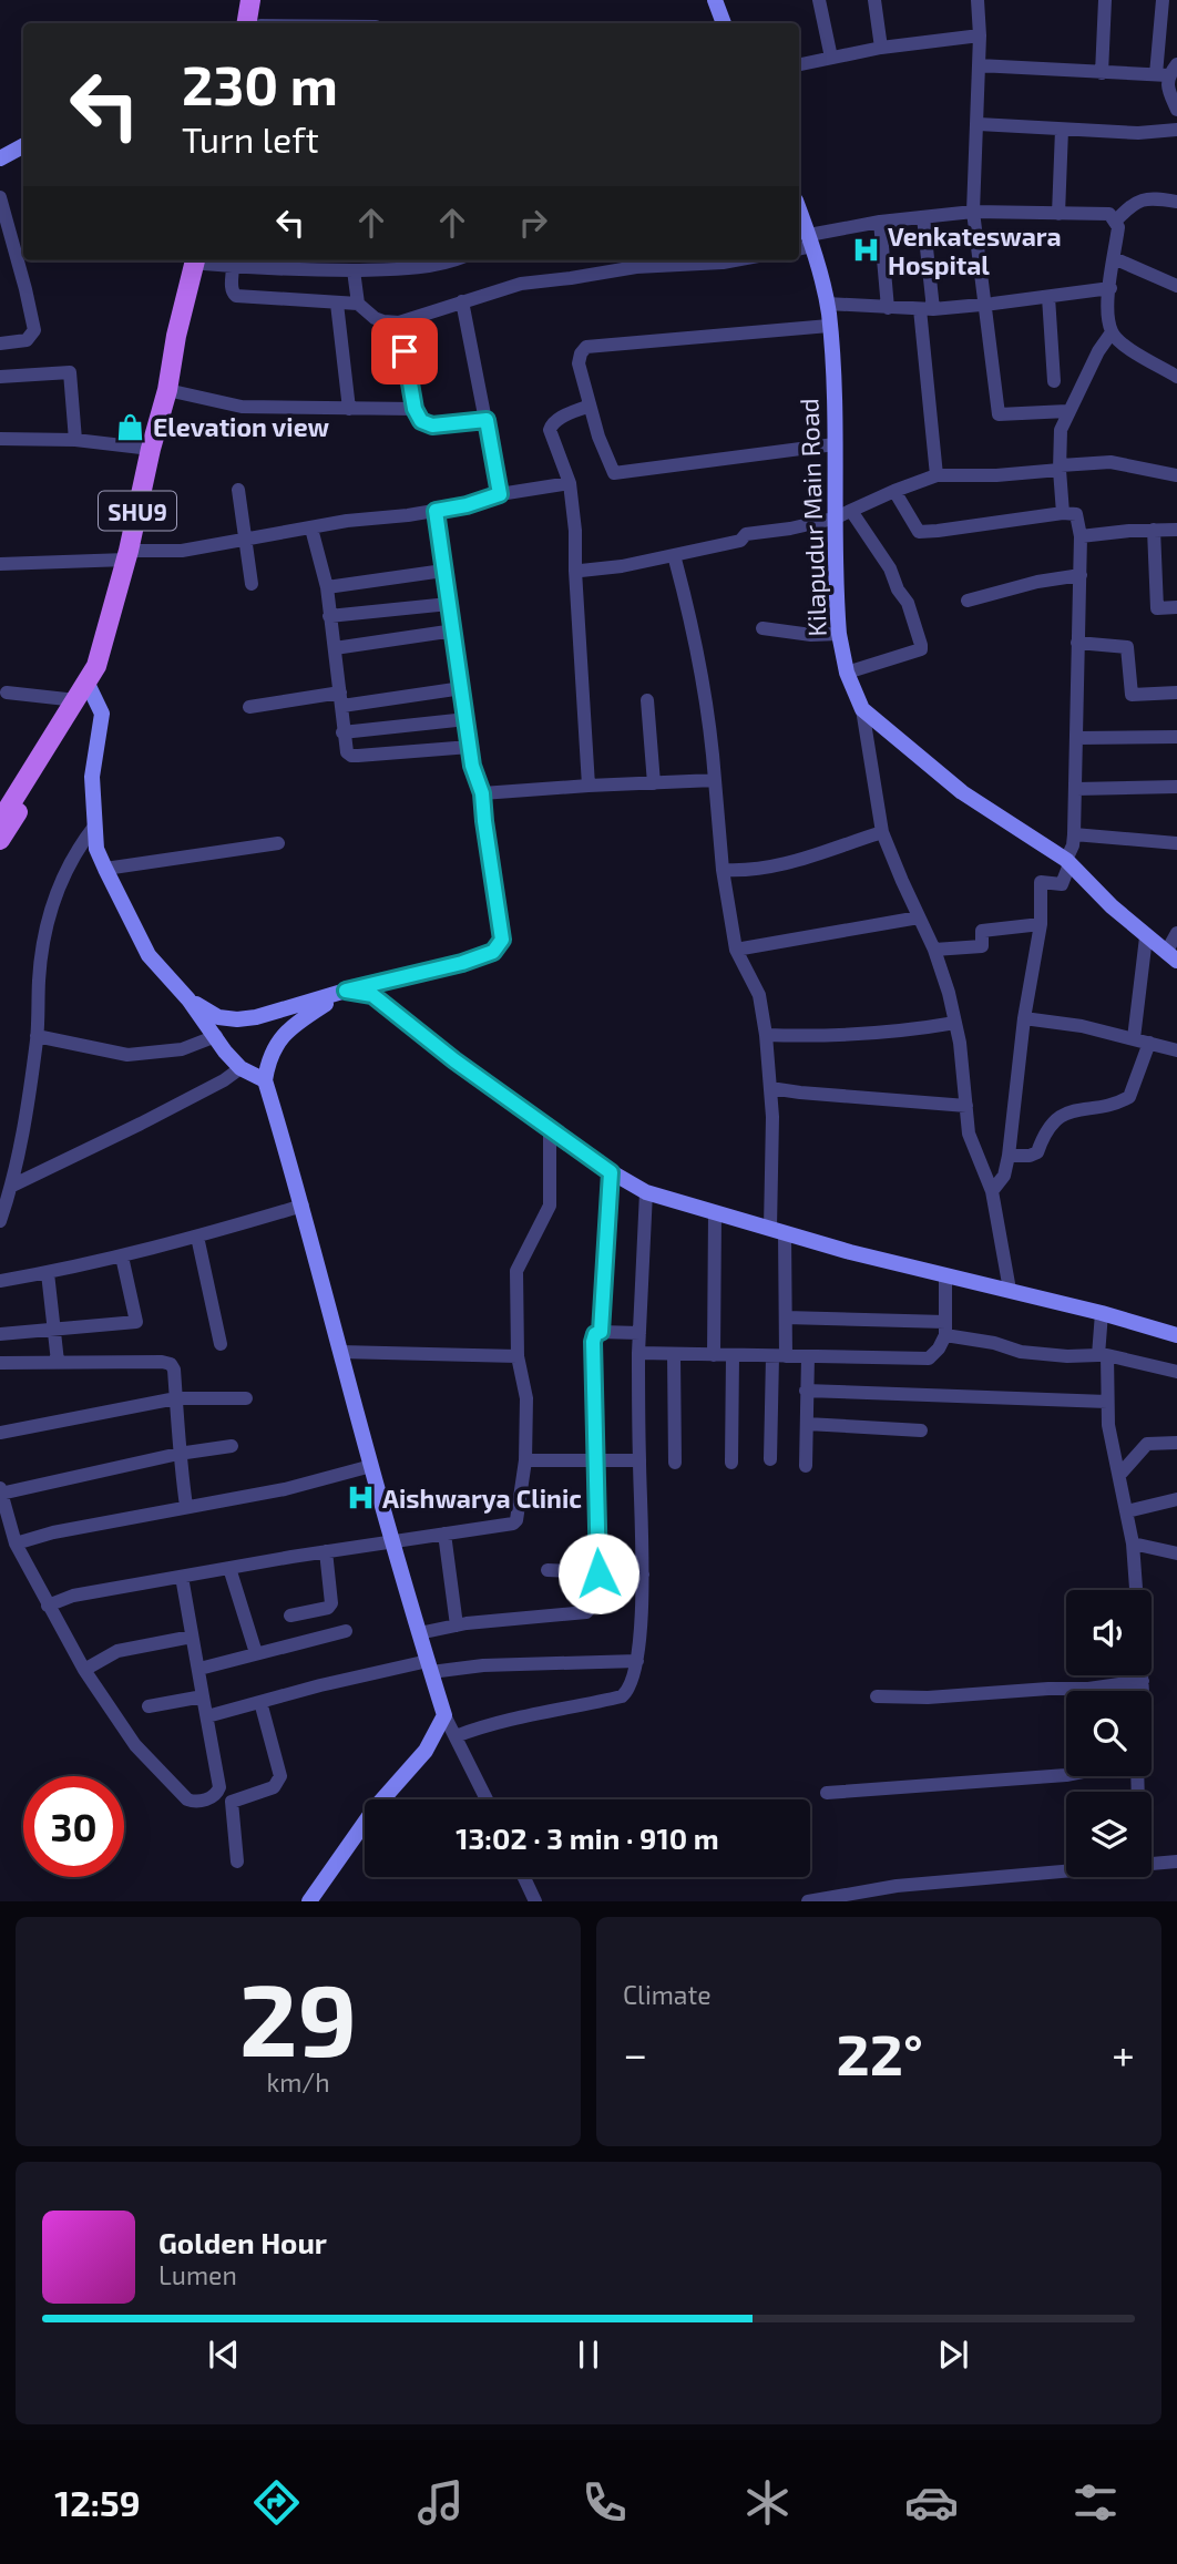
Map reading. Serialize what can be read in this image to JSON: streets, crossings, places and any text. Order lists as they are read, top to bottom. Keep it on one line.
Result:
{"streets":{"main road":["SHU9"],"street":["Kilapudur Main Road"]},"places":{"hospital":["Venkateswara Hospital","Aishwarya Clinic"],"shop":["Elevation view"]},"page":{"turn":["230 m","Turn left"],"limit":"30","trip":"13:02 · 3 min · 910 m","tile":[["29","km/h"],"Climate"],"heat":["−","22°","+"],"song":["Golden Hour","Lumen"],"tabs":"12:59"}}
